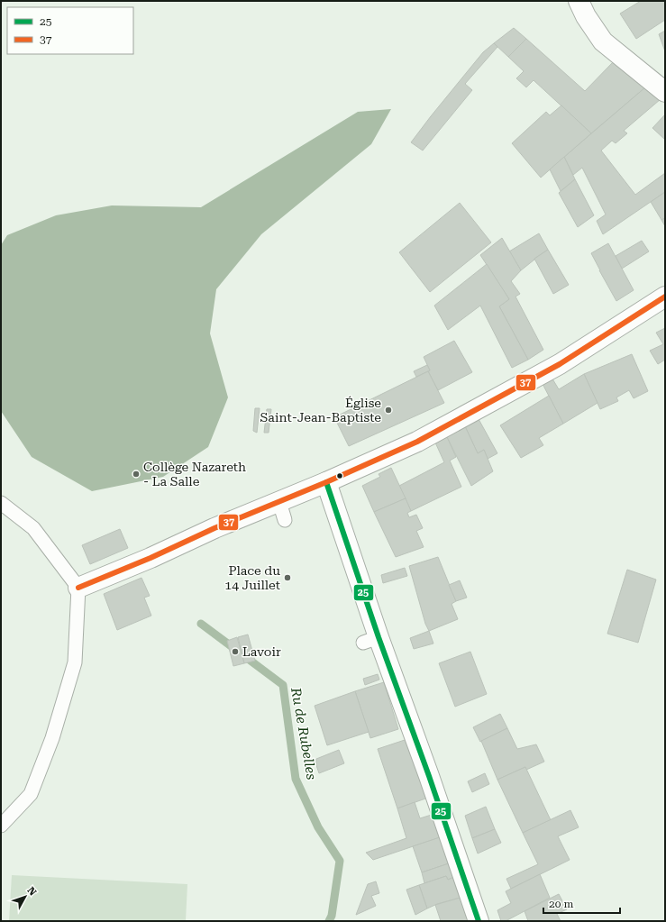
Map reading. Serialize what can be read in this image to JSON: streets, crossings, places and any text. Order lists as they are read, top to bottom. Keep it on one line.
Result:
{"water":["Ru de Rubelles"],"places":["Église Saint-Jean-Baptiste","Collège Nazareth - La Salle","Place du 14 Juillet","Lavoir"],"lines":["transit line 37","transit line 25"],"legend":["25","37"],"scale_bar":"20 m","north":"top right"}
